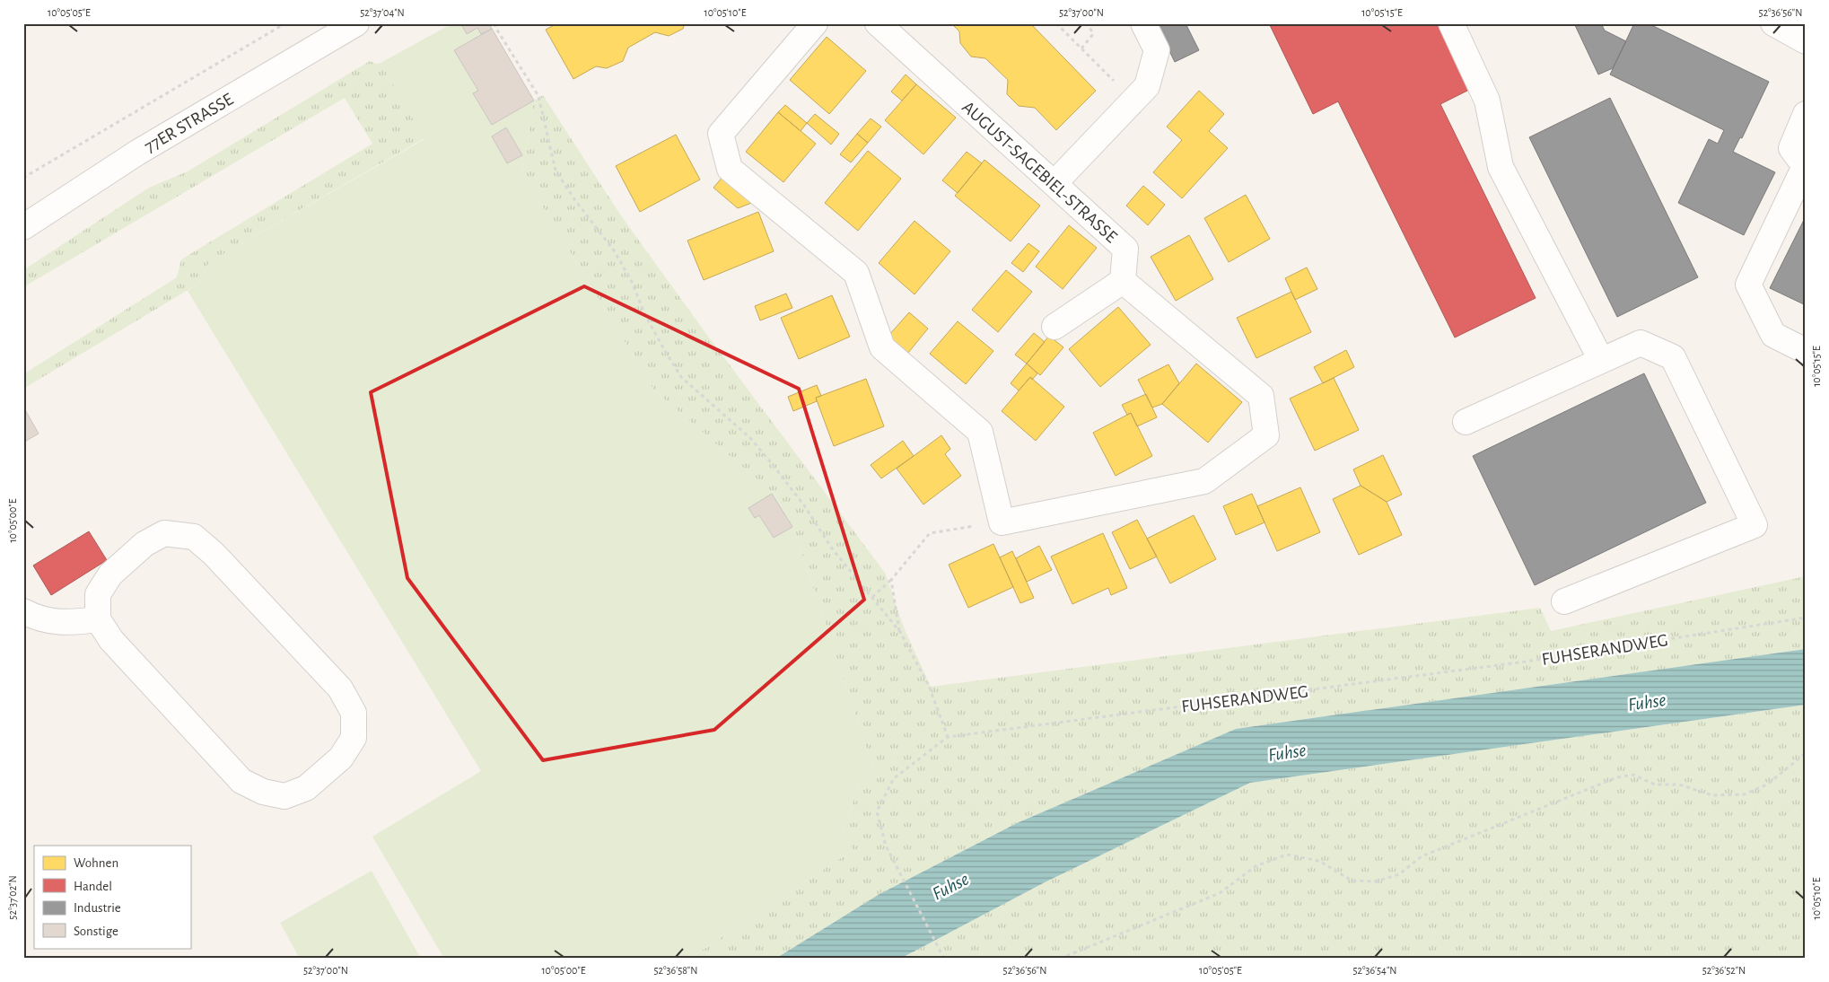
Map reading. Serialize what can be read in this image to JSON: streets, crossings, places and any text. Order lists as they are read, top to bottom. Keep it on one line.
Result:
{"streets":{"street":["77ER STRASSE","AUGUST-SAGEBIEL-STRASSE"],"path":["FUHSERANDWEG"]},"water":["Fuhse"],"legend":["Wohnen","Handel","Industrie","Sonstige"],"coordinates":["10°05'05\"E","52°37'04\"N","10°05'10\"E","52°37'00\"N","10°05'15\"E","52°36'56\"N","10°05'00\"E","52°37'02\"N","52°36'58\"N","52°36'54\"N","52°36'52\"N"]}
